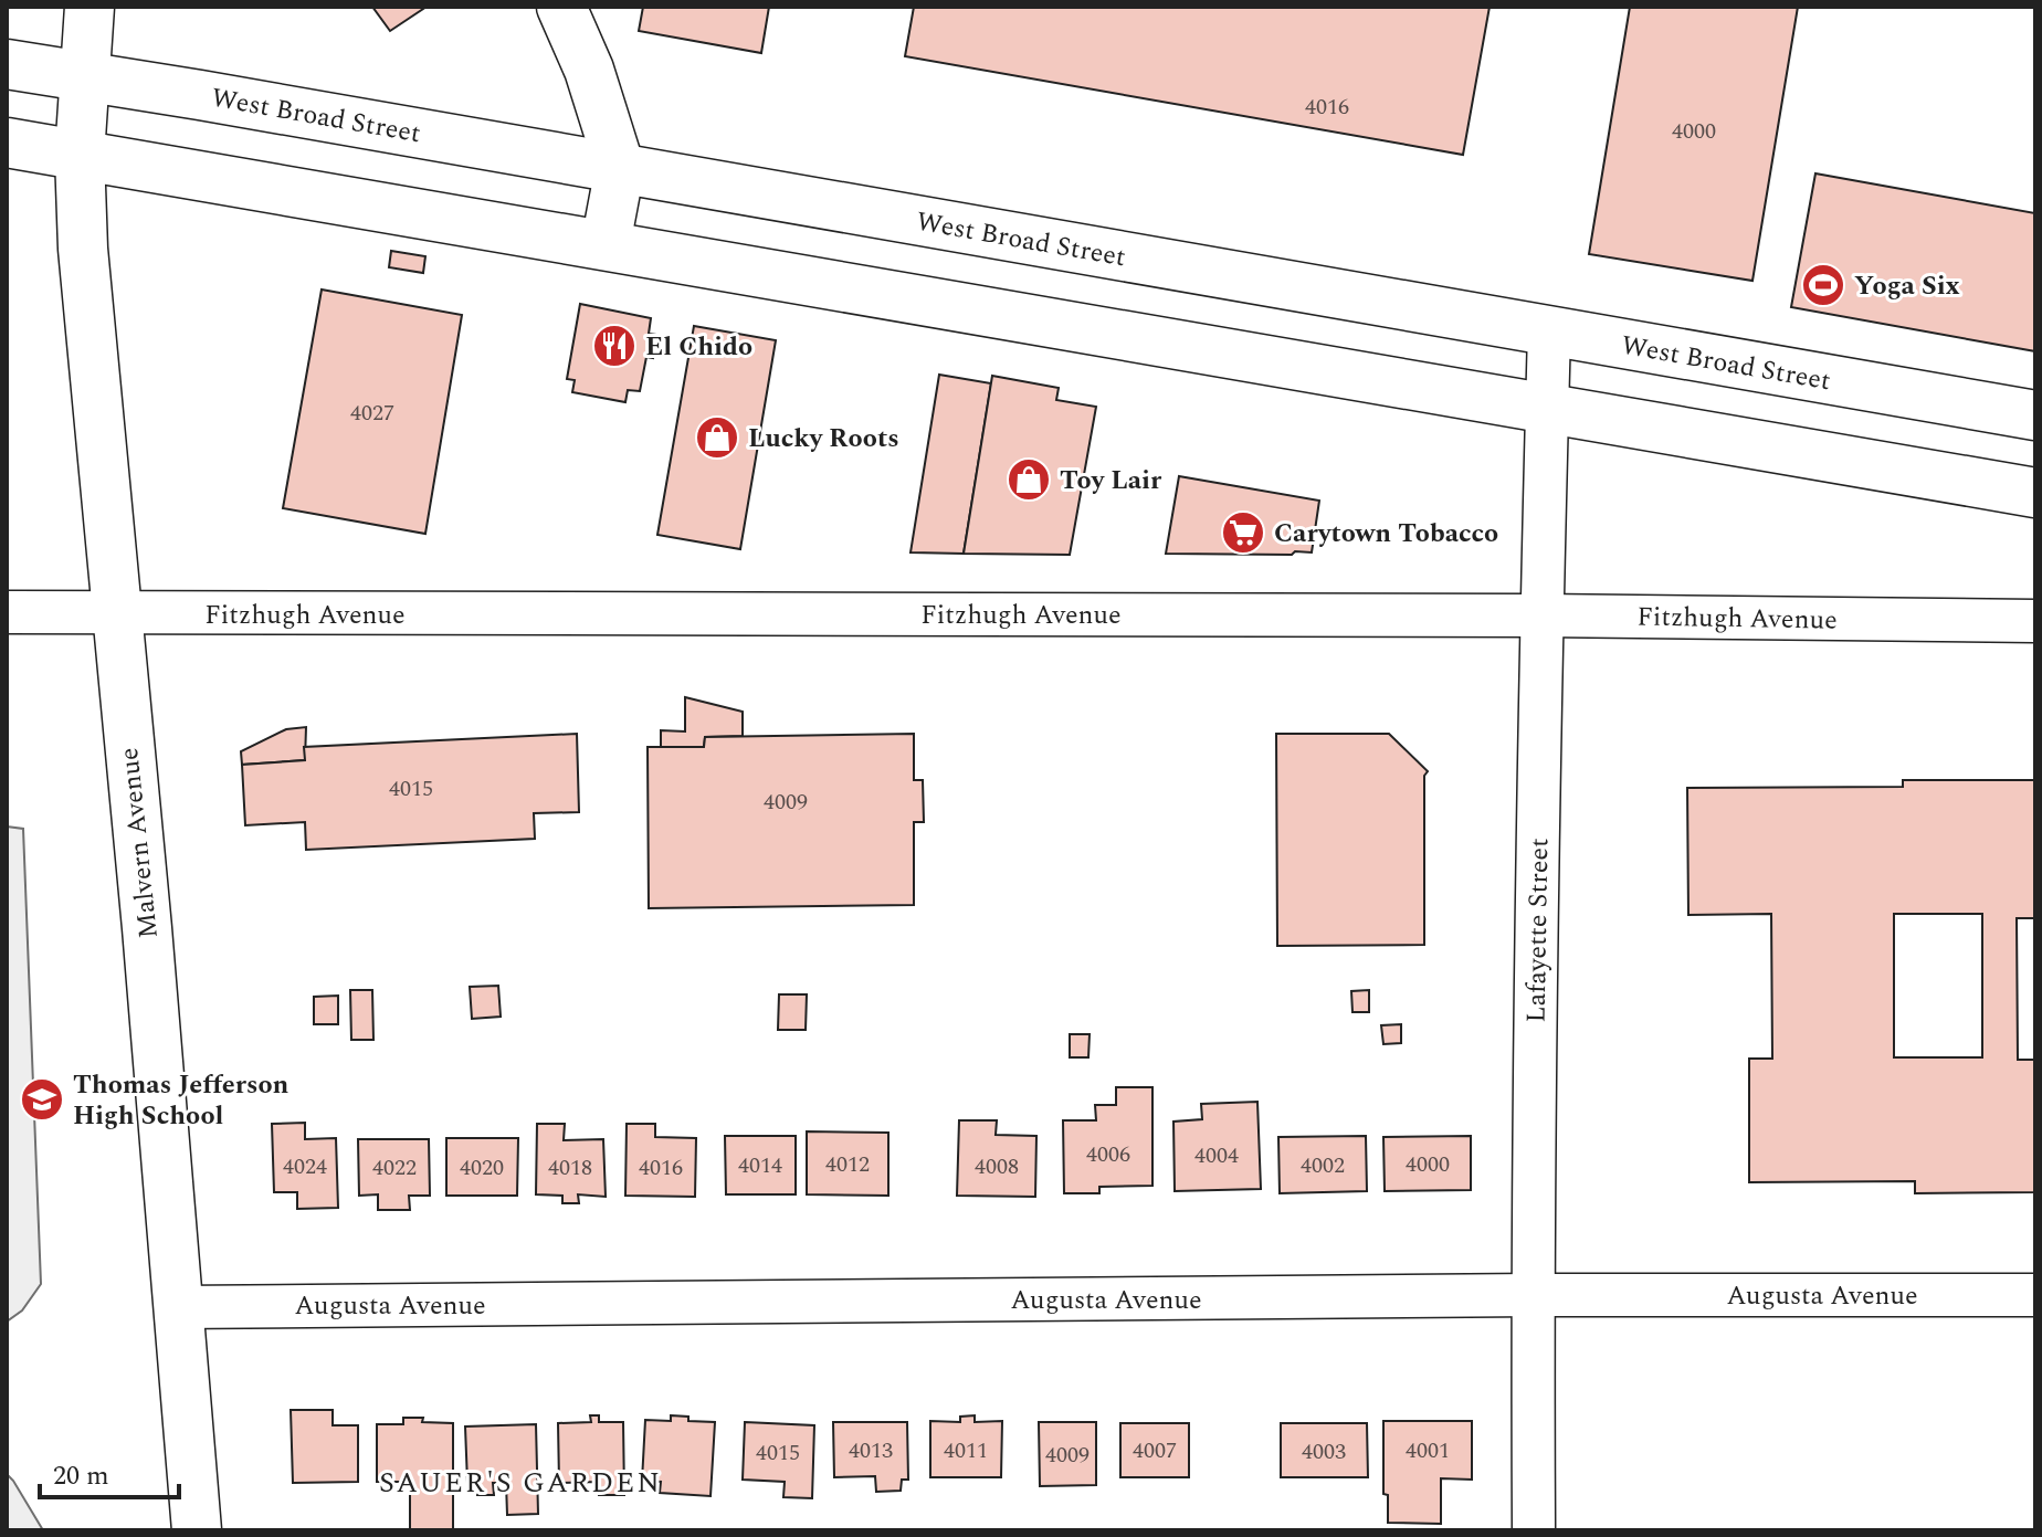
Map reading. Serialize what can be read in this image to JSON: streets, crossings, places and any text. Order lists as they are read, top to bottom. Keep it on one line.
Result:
{"streets":{"main road":["West Broad Street","Malvern Avenue"],"street":["Fitzhugh Avenue","Lafayette Street","Augusta Avenue"]},"crossings":[["West Broad Street","Malvern Avenue"],["West Broad Street","Lafayette Street"],["Fitzhugh Avenue","Malvern Avenue"],["Fitzhugh Avenue","Lafayette Street"],["Malvern Avenue","Augusta Avenue"],["Lafayette Street","Augusta Avenue"]],"districts":["SAUER'S GARDEN"],"places":{"sports":["Yoga Six"],"restaurant":["El Chido"],"shop":["Lucky Roots","Toy Lair"],"supermarket":["Carytown Tobacco"],"school or university":["Thomas Jefferson High School"]},"house_numbers":["4016","4000","4027","4015","4009","4006","4004","4012","4000","4014","4002","4024","4008","4022","4020","4018","4016","4013","4011","4007","4001","4003","4015","4009"],"scale_bar":"20 m"}
